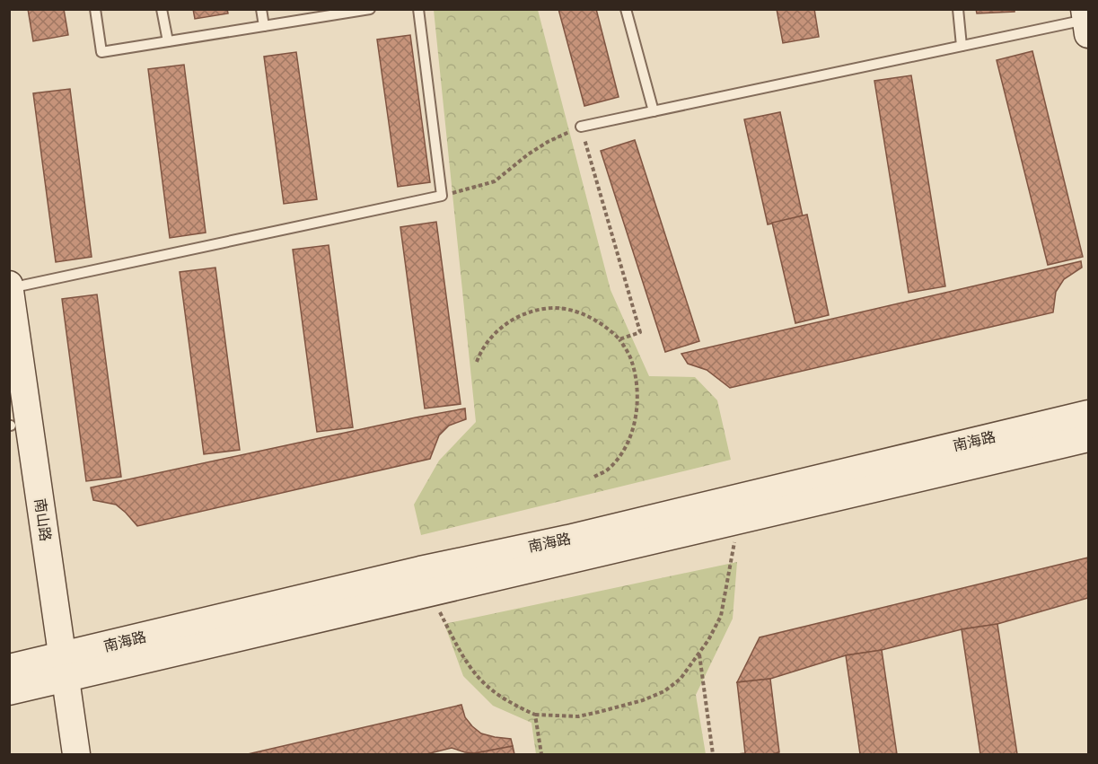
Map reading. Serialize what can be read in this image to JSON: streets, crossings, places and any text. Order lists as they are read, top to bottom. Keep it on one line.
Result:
{"streets":{"main road":["南海路","南山路"]},"crossings":[["南海路","南山路"]]}
